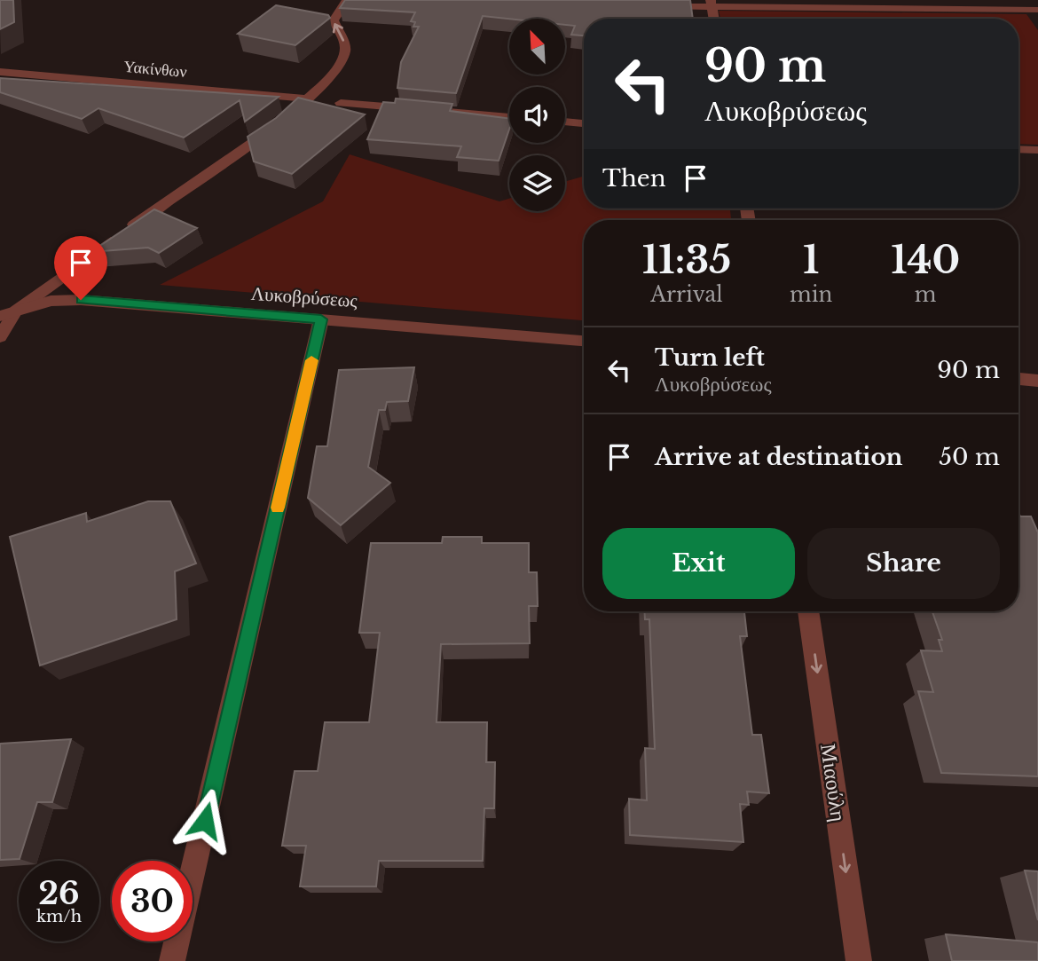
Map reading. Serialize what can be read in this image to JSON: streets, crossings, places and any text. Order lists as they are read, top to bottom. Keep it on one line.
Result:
{"streets":{"street":["Υακίνθων","Λυκοβρύσεως","Μιαούλη"]},"one_way":["Μιαούλη"],"north":"top left","page":{"turn":["90 m","Λυκοβρύσεως"],"then":"Then","eta":["11:35","Arrival","1","min","140","m"],"list":[{"name":"Turn left","note":"Λυκοβρύσεως","value":"90 m"},{"name":"Arrive at destination","value":"50 m"}],"buttons":["Exit","Share"],"speed":"26 km/h","limit":"30"}}
